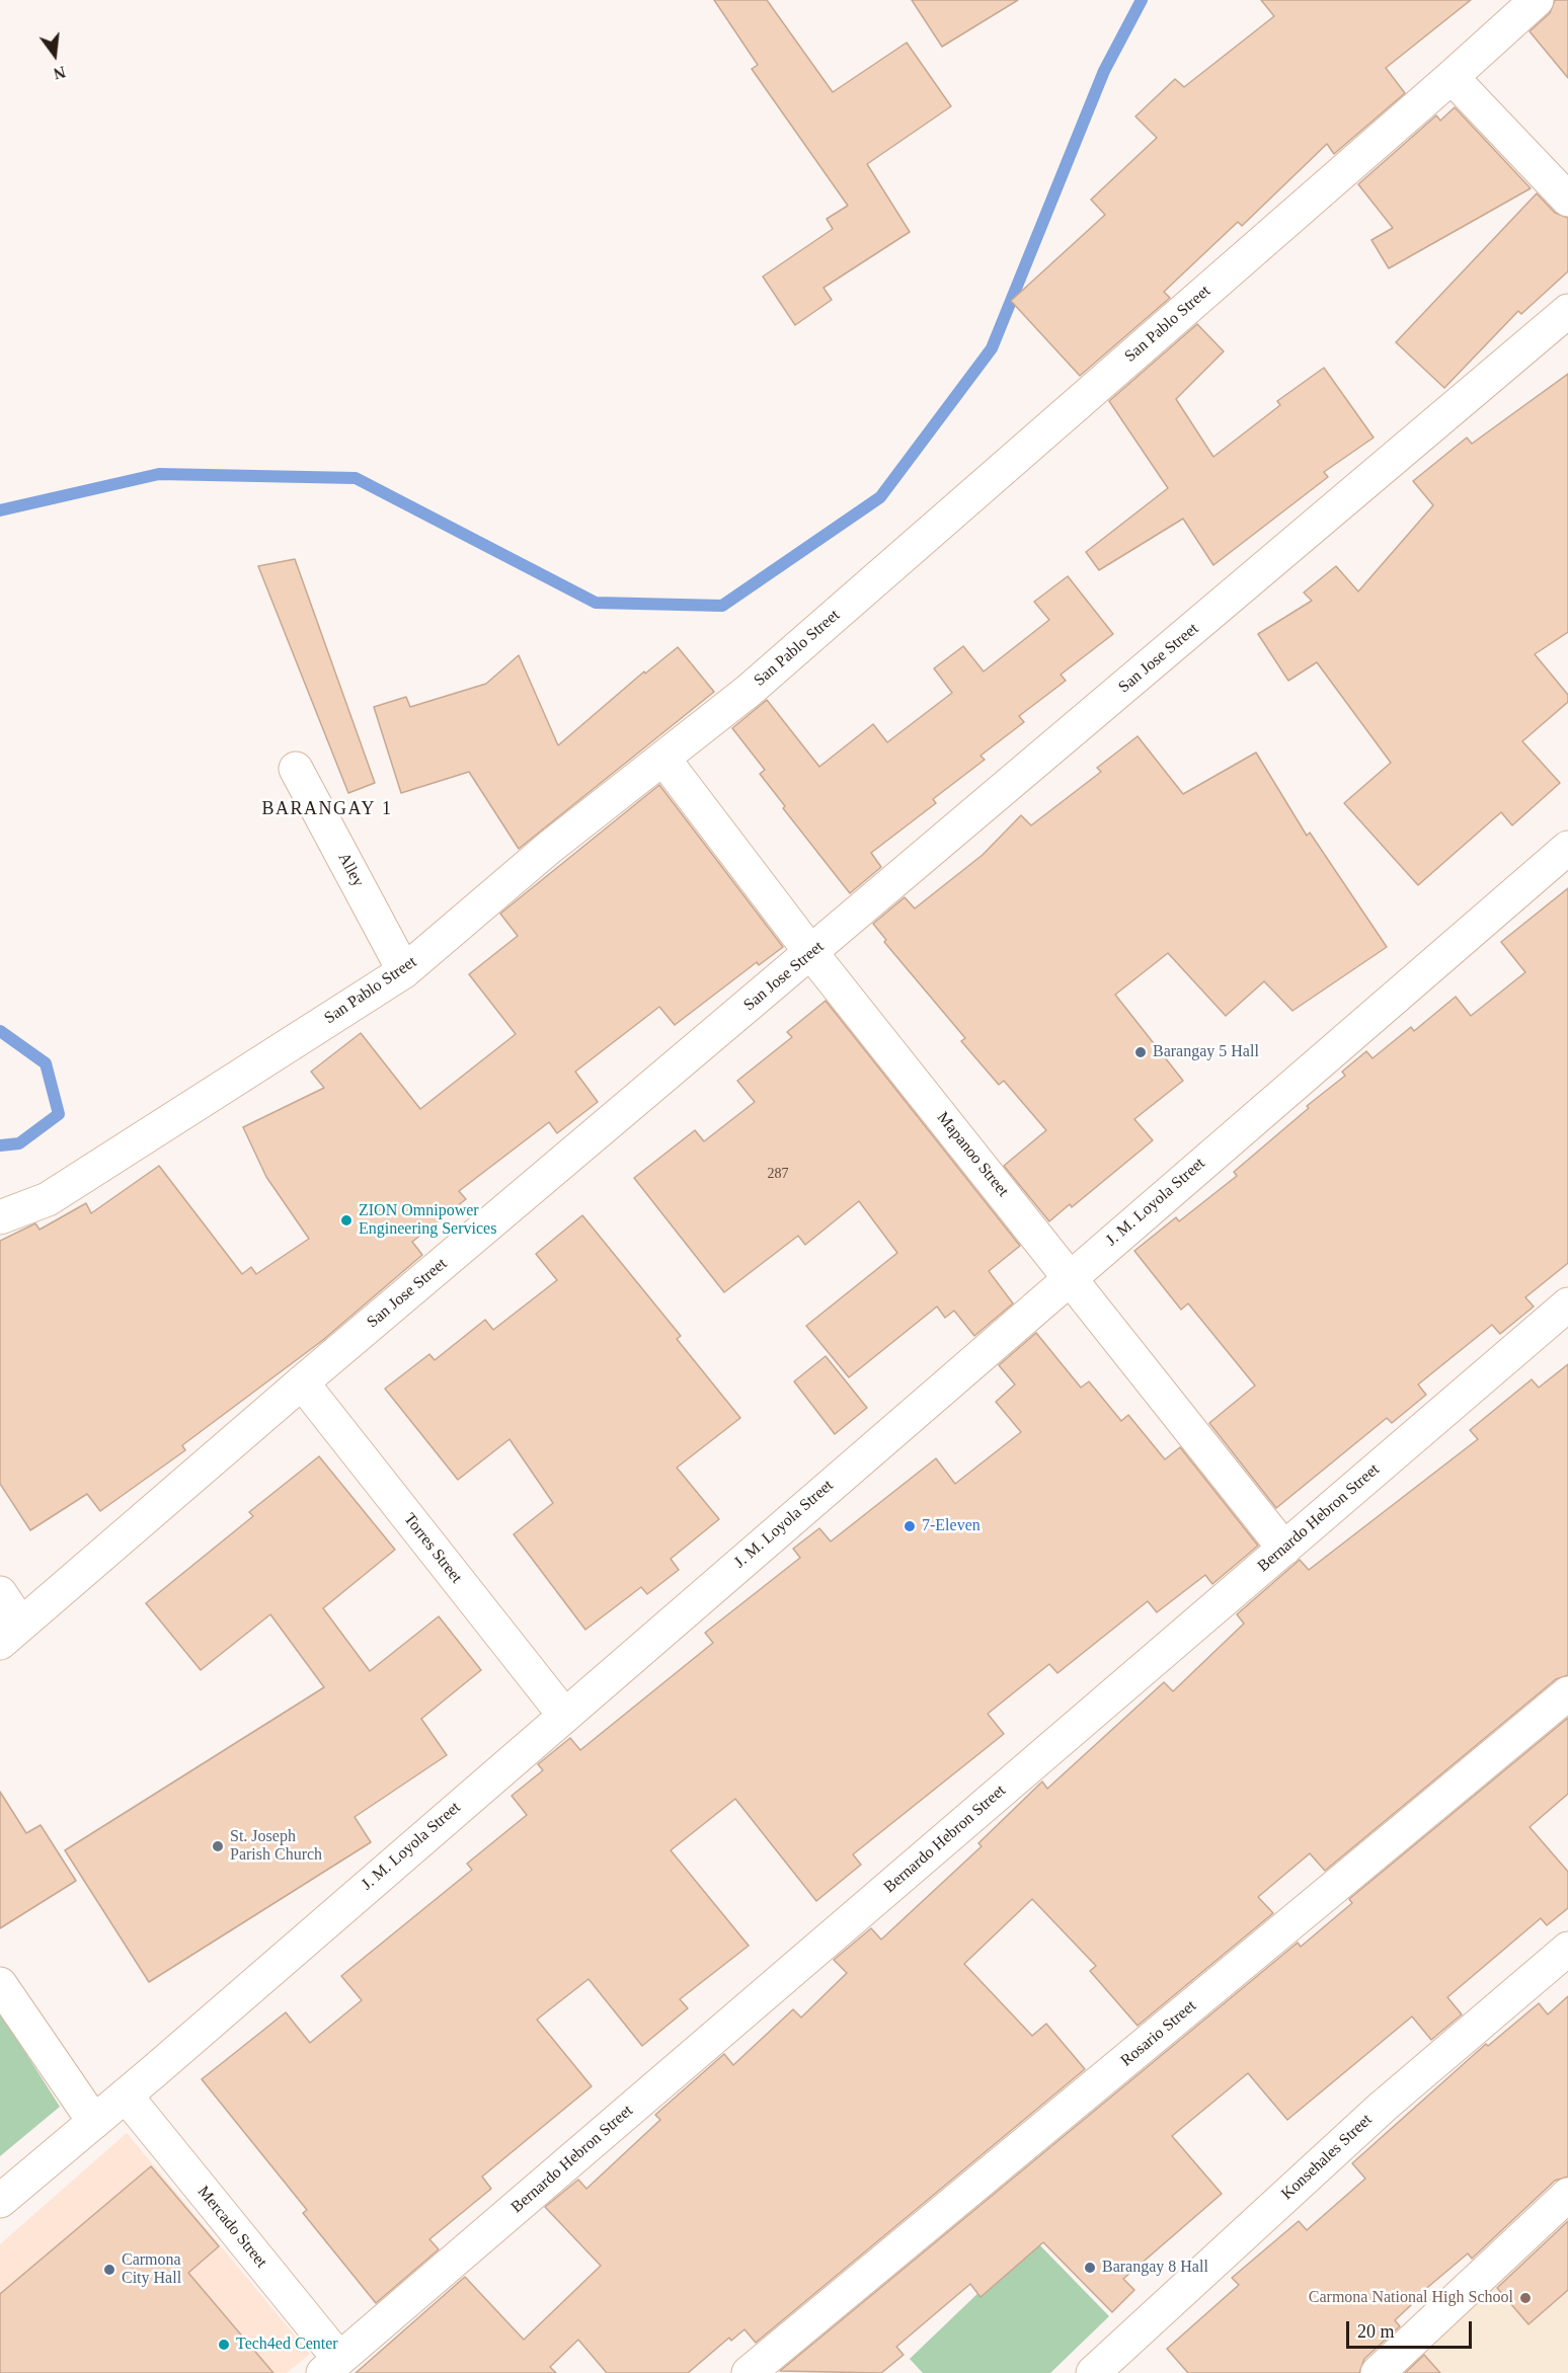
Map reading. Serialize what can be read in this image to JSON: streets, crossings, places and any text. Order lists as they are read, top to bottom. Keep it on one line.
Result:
{"streets":{"street":["San Pablo Street","San Jose Street","Alley","Mapanoo Street","J. M. Loyola Street","Bernardo Hebron Street","Torres Street","Rosario Street","Konsehales Street","Mercado Street"]},"crossings":[["San Pablo Street","Alley"],["San Pablo Street","Mapanoo Street"],["San Jose Street","Mapanoo Street"],["San Jose Street","Torres Street"],["Mapanoo Street","J. M. Loyola Street"],["Mapanoo Street","Bernardo Hebron Street"],["J. M. Loyola Street","Torres Street"],["J. M. Loyola Street","Mercado Street"],["Bernardo Hebron Street","Mercado Street"]],"districts":["BARANGAY 1"],"places":["Barangay 5 Hall","ZION Omnipower Engineering Services","7-Eleven","St. Joseph Parish Church","Barangay 8 Hall","Carmona City Hall","Carmona National High School","Tech4ed Center"],"house_numbers":["287"],"scale_bar":"20 m","north":"bottom"}
